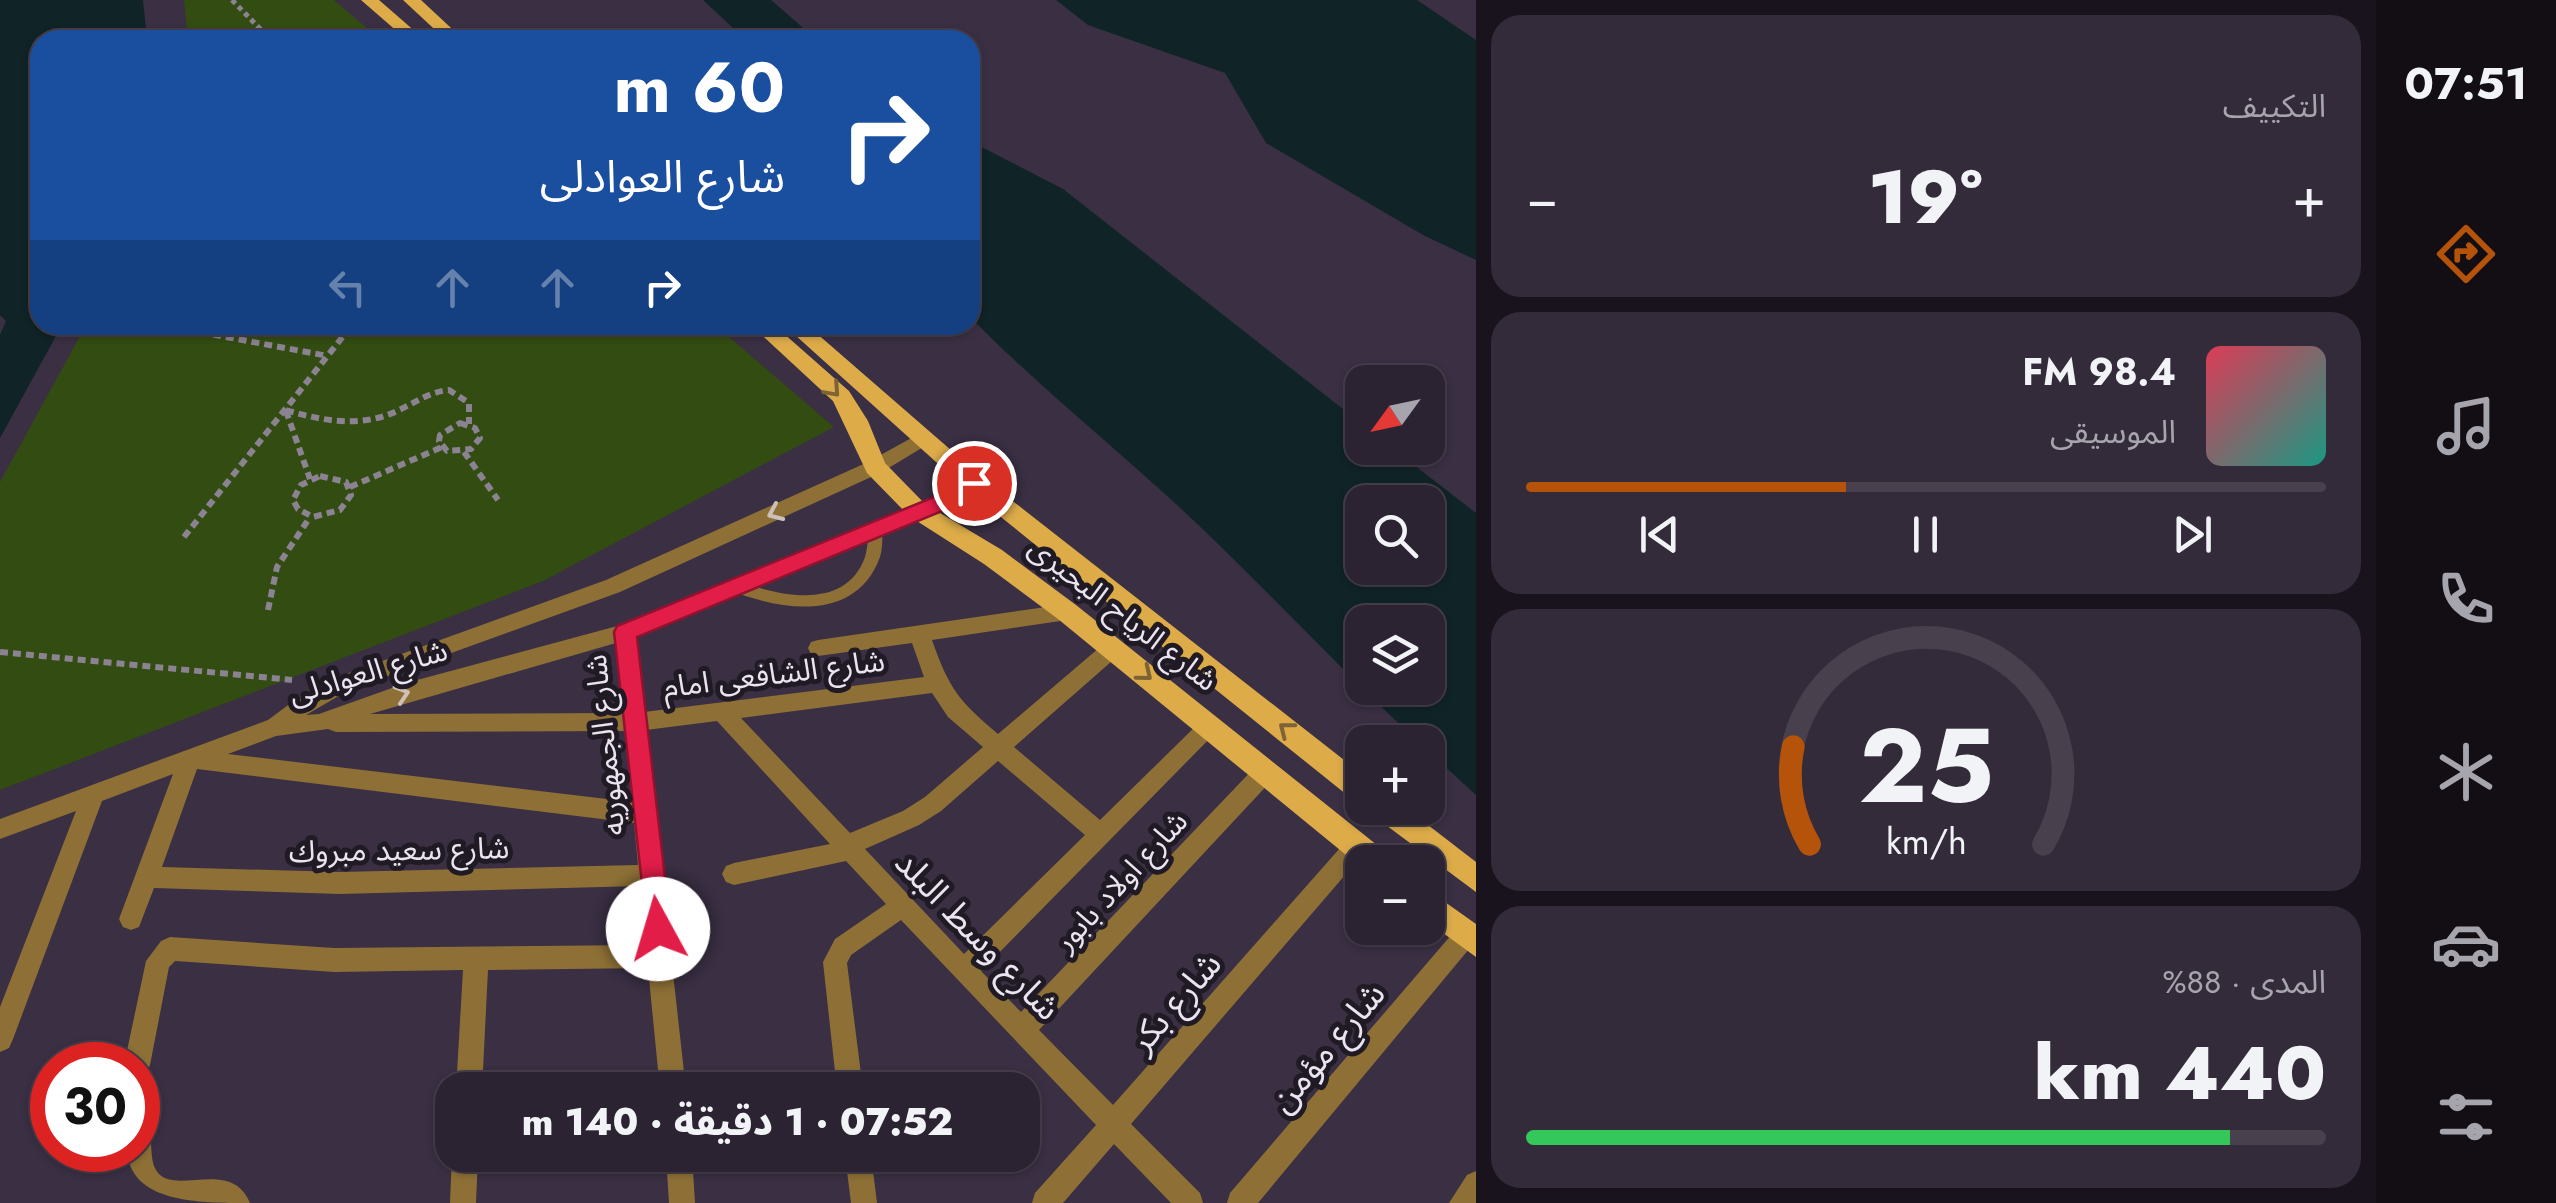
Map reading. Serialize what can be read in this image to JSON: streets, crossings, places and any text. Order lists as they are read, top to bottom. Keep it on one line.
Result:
{"streets":{"main road":["شارع الرياح البحيرى"],"street":["شارع العوادلى","شارع الشافعى امام","شارع الجمهوريه","شارع سعيد مبروك","شارع اولاد بابور","شارع وسط البلد","شارع بكر","شارع مؤمن"]},"crossings":[["شارع الرياح البحيرى","شارع العوادلى"],["شارع الرياح البحيرى","شارع اولاد بابور"],["شارع العوادلى","شارع الشافعى امام"],["شارع العوادلى","شارع الجمهوريه"],["شارع الشافعى امام","شارع الجمهوريه"],["شارع الشافعى امام","شارع وسط البلد"],["شارع الجمهوريه","شارع سعيد مبروك"],["شارع اولاد بابور","شارع وسط البلد"],["شارع وسط البلد","شارع بكر"]],"north":"bottom left","page":{"tabs":"07:51","tile":["التكييف",["المدى · 88%","440 km"]],"turn":["60 m","شارع العوادلى"],"heat":["−","19°","+"],"song":["98.4 FM","الموسيقى"],"map_buttons":["+","−"],"limit":"30","trip":"07:52 · 1 دقيقة · 140 m","gauge":["25","km/h"]}}
